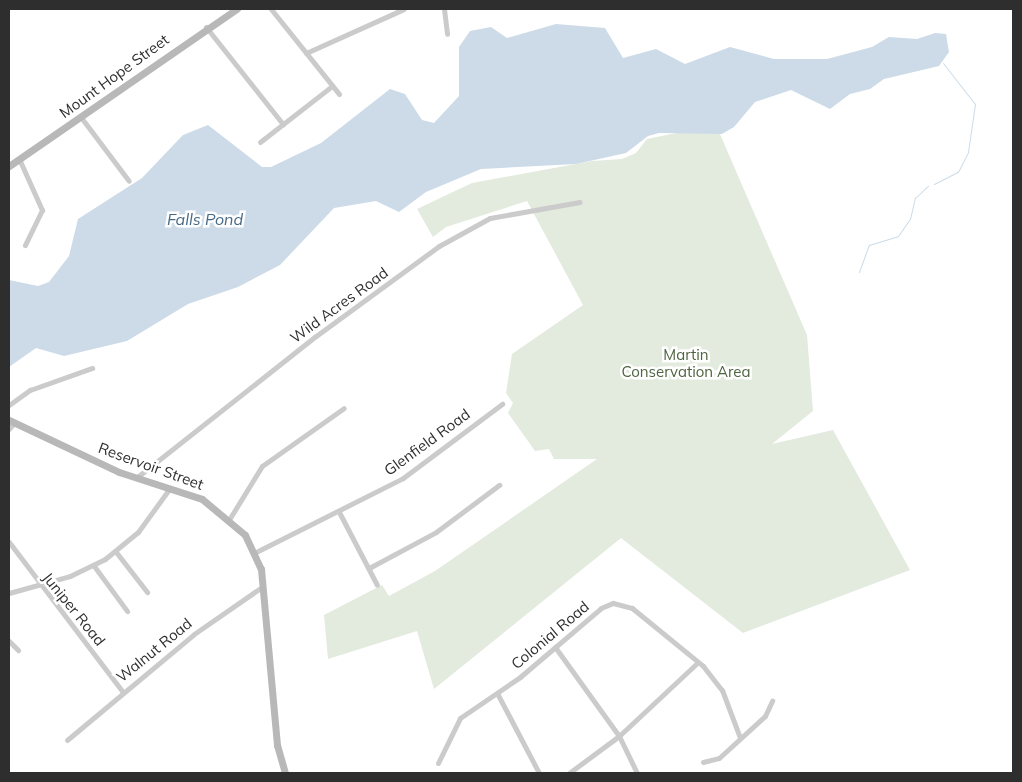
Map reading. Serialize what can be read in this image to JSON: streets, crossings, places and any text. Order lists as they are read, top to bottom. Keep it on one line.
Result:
{"streets":{"street":["Mount Hope Street","Wild Acres Road","Glenfield Road","Reservoir Street","Juniper Road","Colonial Road","Walnut Road"]},"crossings":[["Wild Acres Road","Reservoir Street"],["Glenfield Road","Reservoir Street"],["Reservoir Street","Walnut Road"],["Juniper Road","Walnut Road"]],"water":["Falls Pond"],"parks":["Martin Conservation Area"]}
